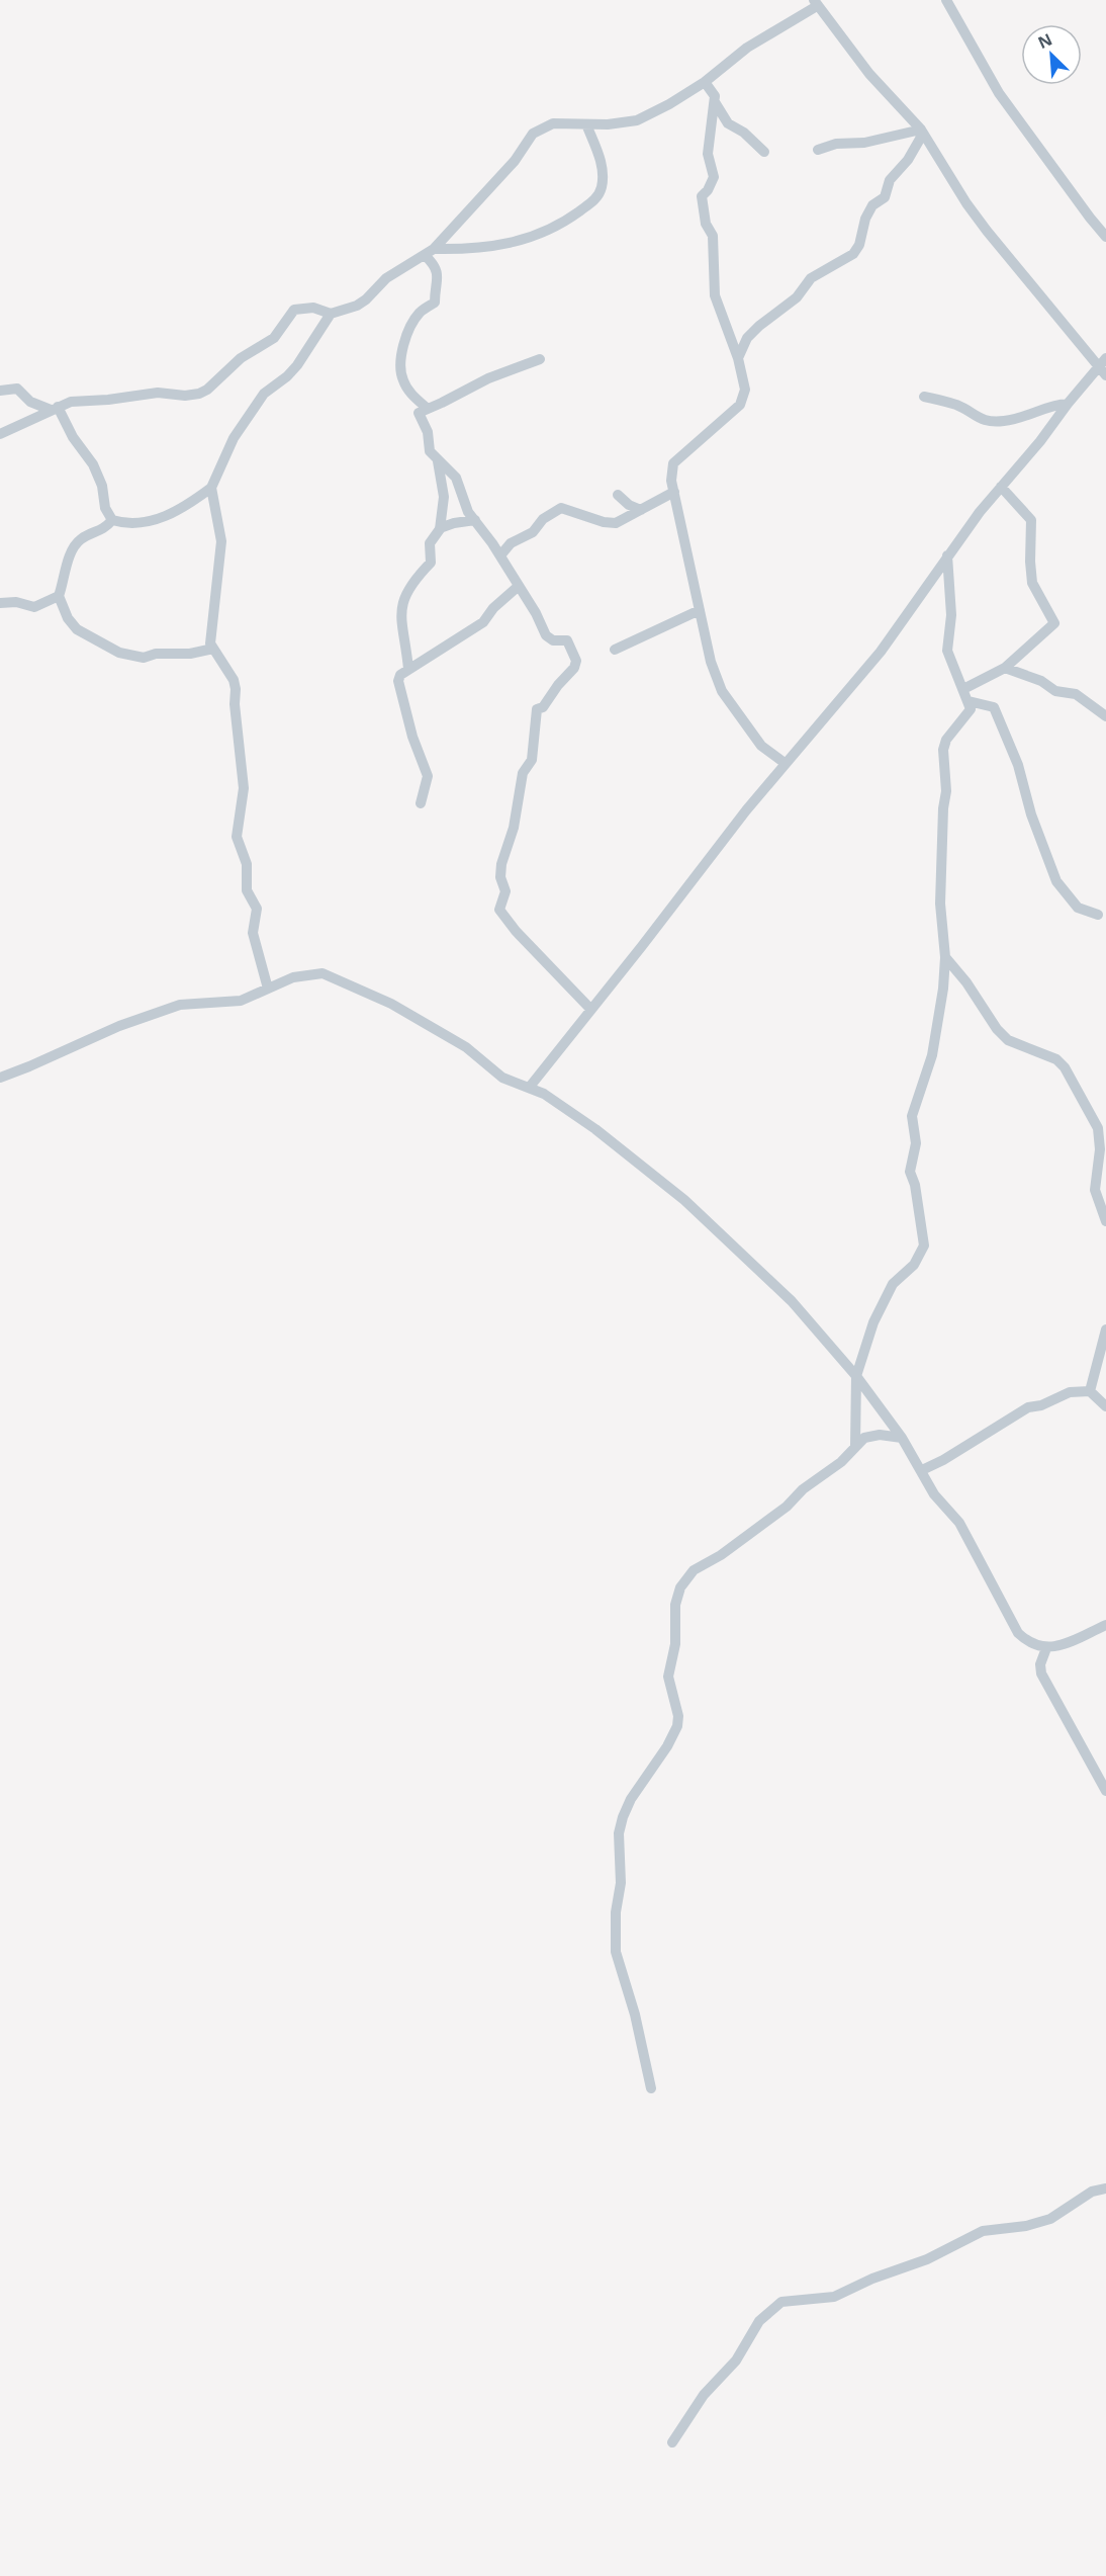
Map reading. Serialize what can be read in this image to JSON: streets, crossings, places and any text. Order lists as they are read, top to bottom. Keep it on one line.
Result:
{"north":"top left"}
